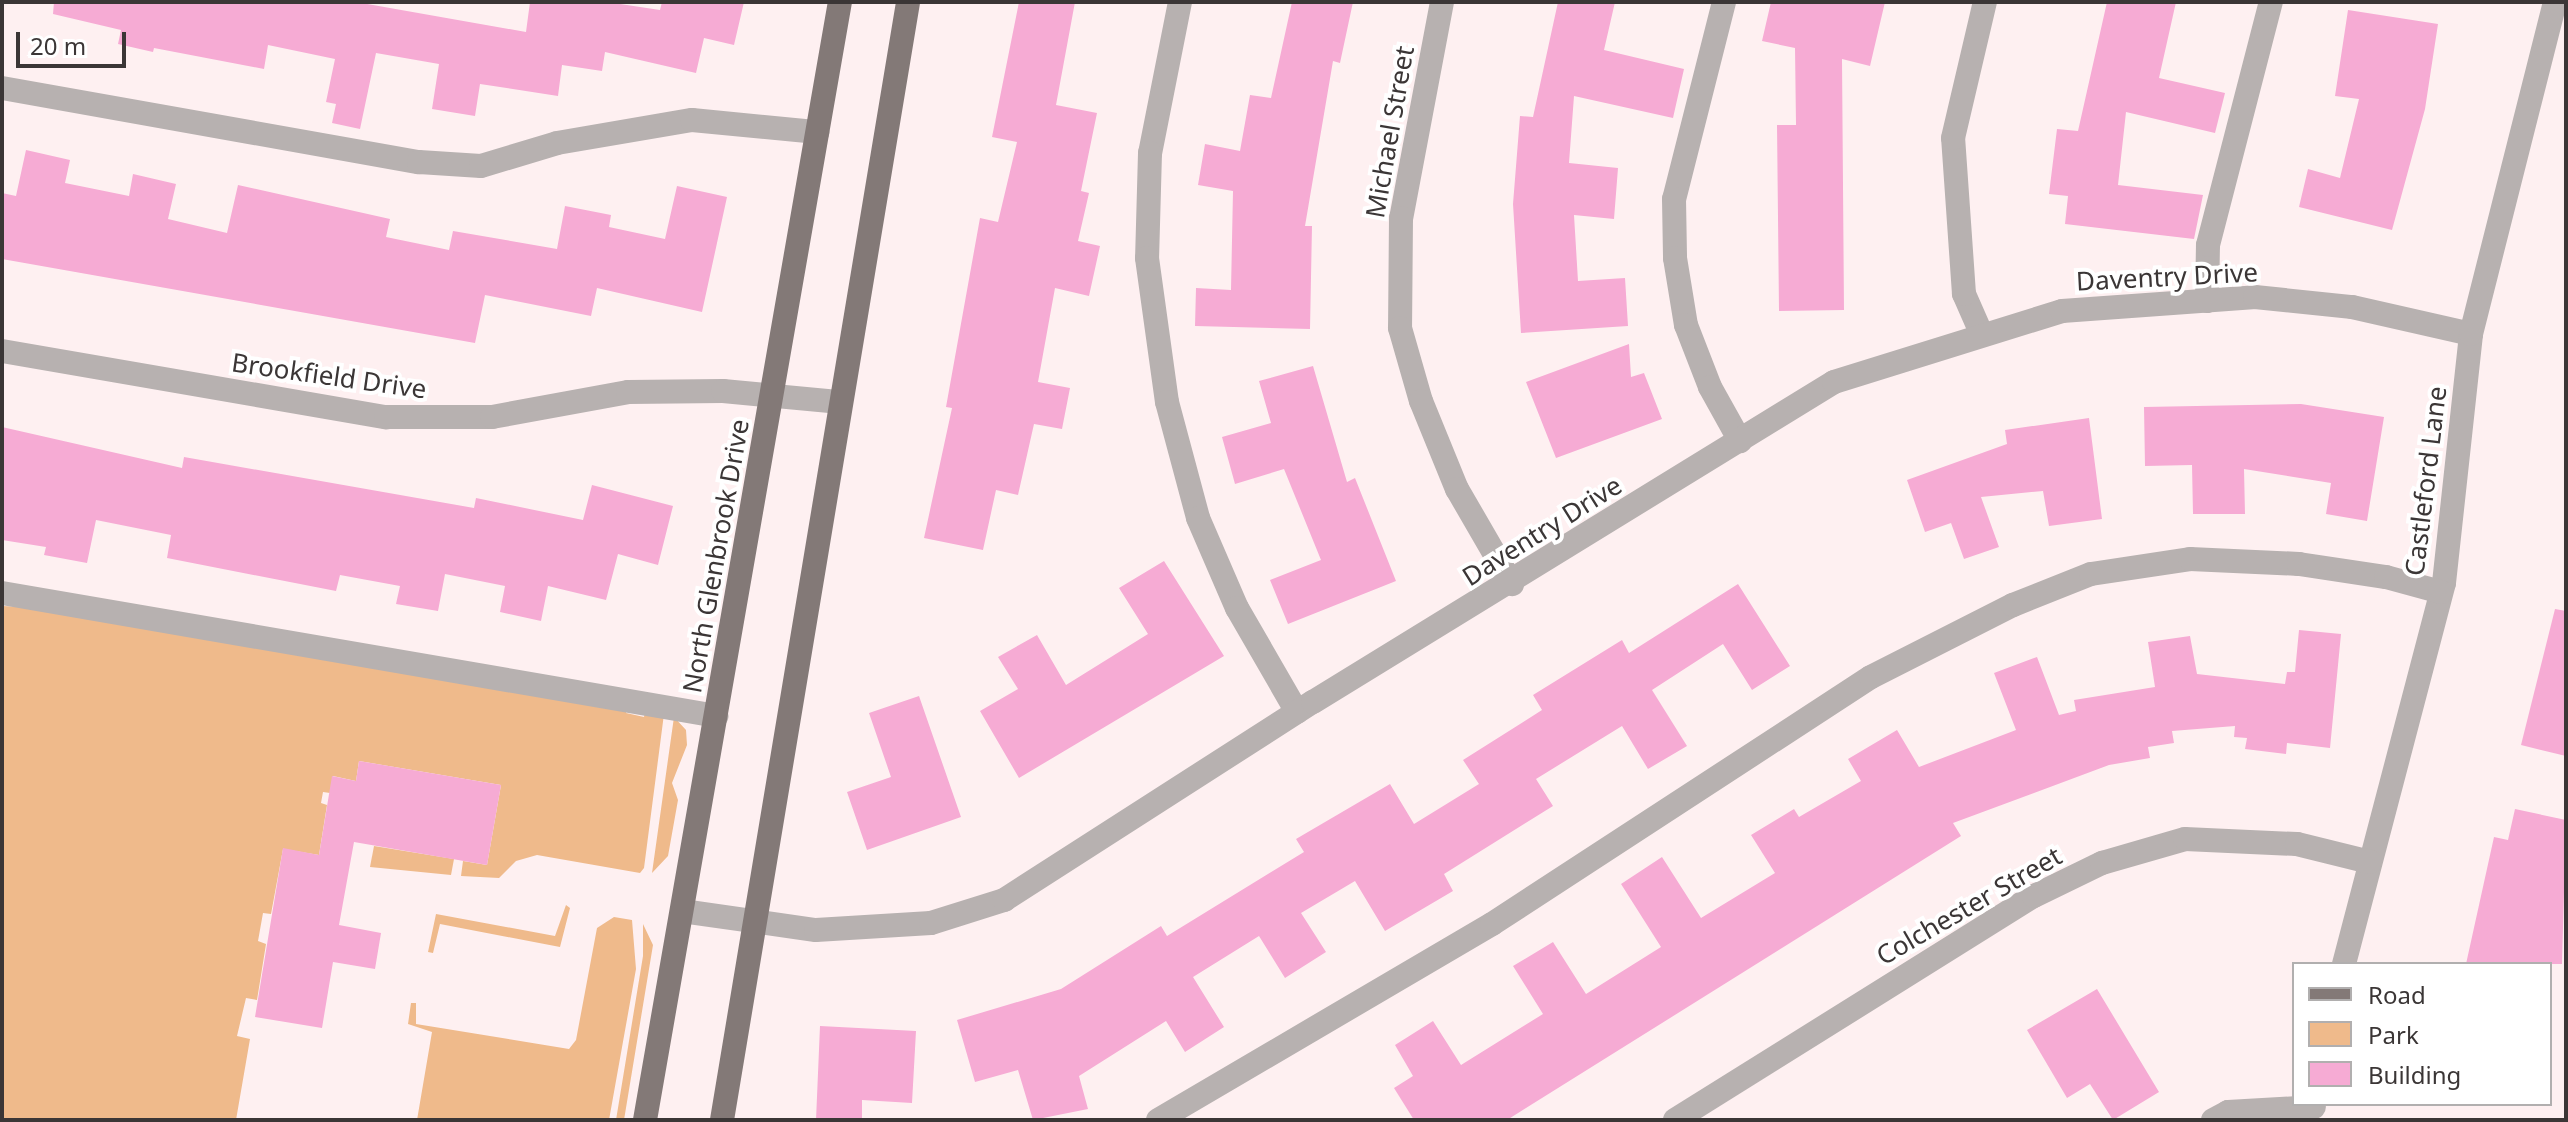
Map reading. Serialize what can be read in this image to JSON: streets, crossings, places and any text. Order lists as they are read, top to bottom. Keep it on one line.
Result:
{"streets":{"main road":["North Glenbrook Drive"],"street":["Michael Street","Daventry Drive","Brookfield Drive","Castleford Lane","Colchester Street"]},"crossings":[["Michael Street","Daventry Drive"],["Daventry Drive","Castleford Lane"],["Daventry Drive","North Glenbrook Drive"],["Brookfield Drive","North Glenbrook Drive"],["Castleford Lane","Colchester Street"]],"legend":["Road","Park","Building"],"scale_bar":"20 m"}
